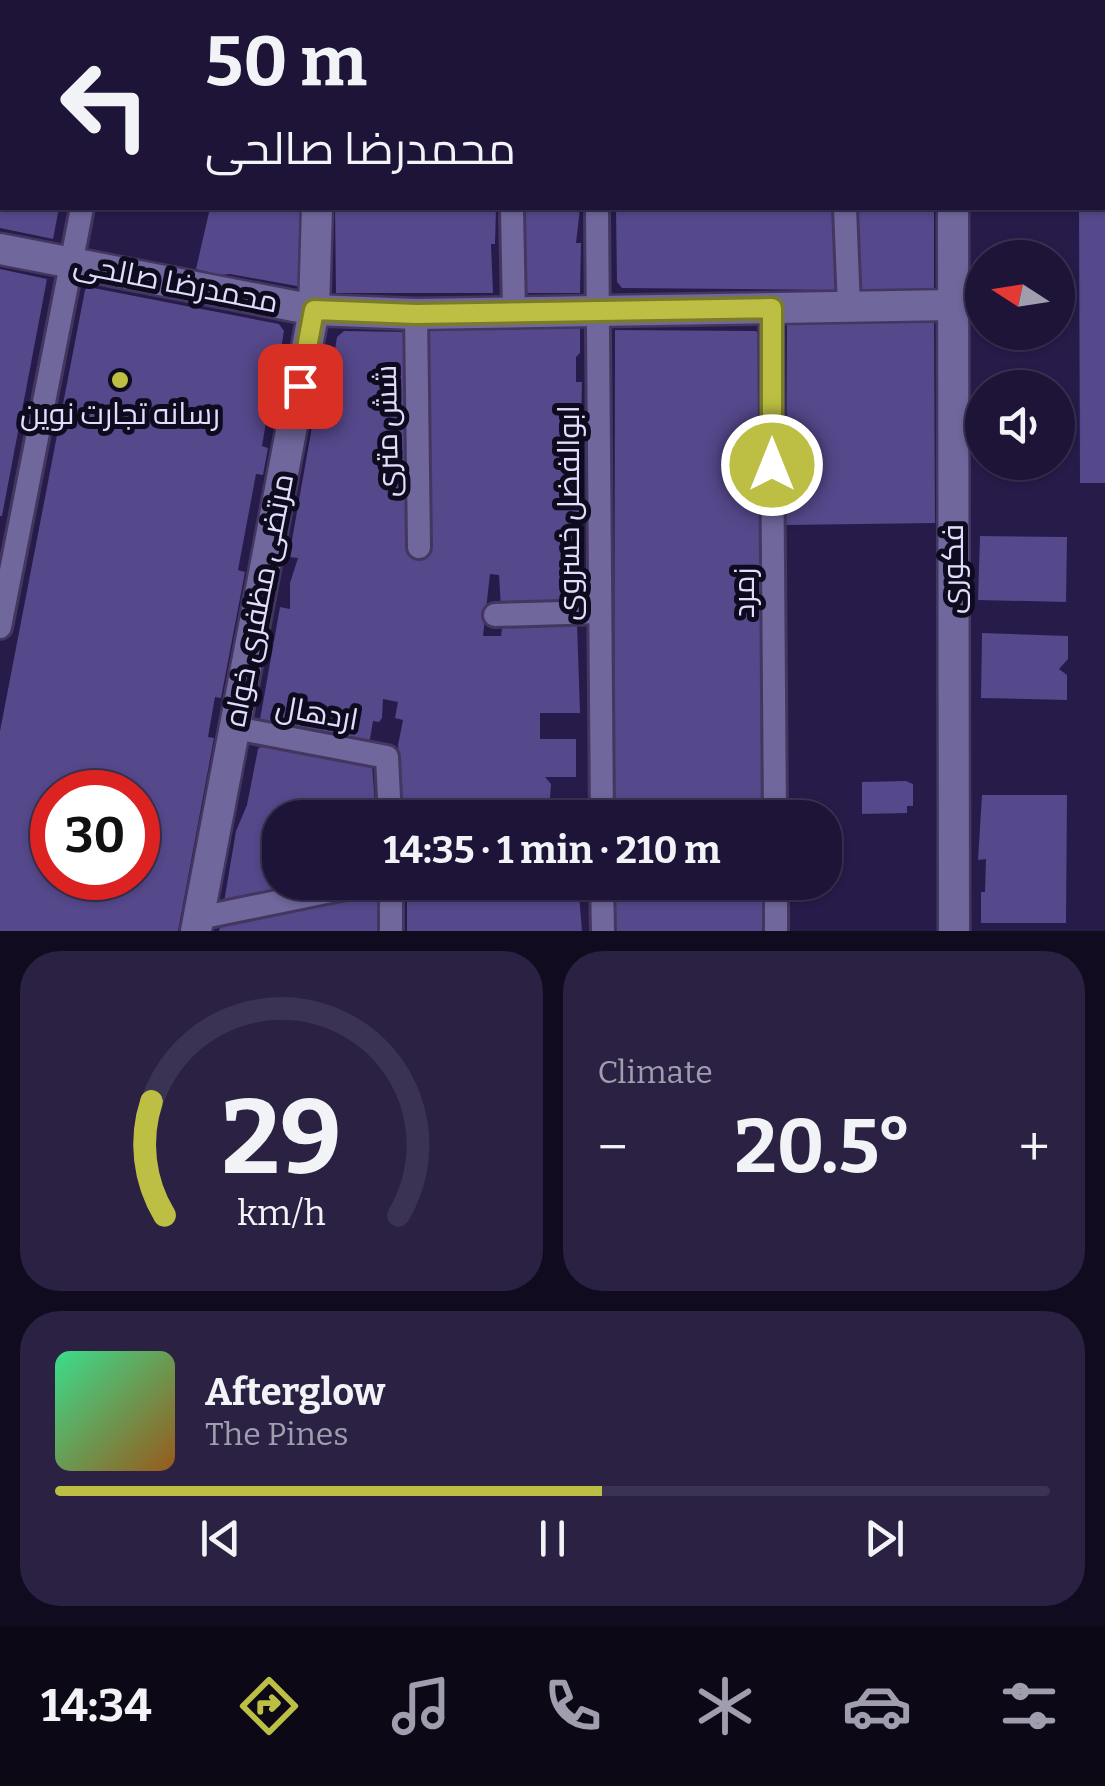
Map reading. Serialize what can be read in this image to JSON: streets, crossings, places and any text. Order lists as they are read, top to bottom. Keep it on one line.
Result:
{"streets":{"street":["محمدرضا صالحی","شش متری","ابوالفضل خسروی","فکوری","زمرد","مرتضی مظفری خواه","اردهال"]},"crossings":[["محمدرضا صالحی","شش متری"],["محمدرضا صالحی","ابوالفضل خسروی"],["محمدرضا صالحی","فکوری"],["محمدرضا صالحی","زمرد"],["محمدرضا صالحی","مرتضی مظفری خواه"],["مرتضی مظفری خواه","اردهال"]],"places":["رسانه تجارت نوین"],"north":"left","page":{"turn":["50 m","محمدرضا صالحی"],"limit":"30","trip":"14:35 · 1 min · 210 m","tile":"Climate","heat":["−","20.5°","+"],"song":["Afterglow","The Pines"],"tabs":"14:34","gauge":["29","km/h"]}}
